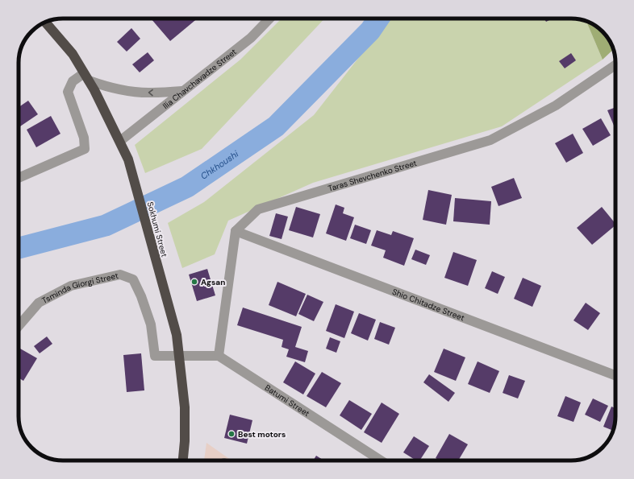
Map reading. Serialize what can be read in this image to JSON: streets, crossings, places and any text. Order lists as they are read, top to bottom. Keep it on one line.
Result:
{"streets":{"highway":["Sokhumi Street"],"street":["Ilia Chavchavadze Street","Taras Shevchenko Street","Tsminda Giorgi Street","Shio Chitadze Street","Batumi Street"]},"crossings":[["Ilia Chavchavadze Street","Sokhumi Street"],["Taras Shevchenko Street","Shio Chitadze Street"],["Sokhumi Street","Tsminda Giorgi Street"]],"water":["Chkhoushi"],"places":["Agsan","Best motors"]}
